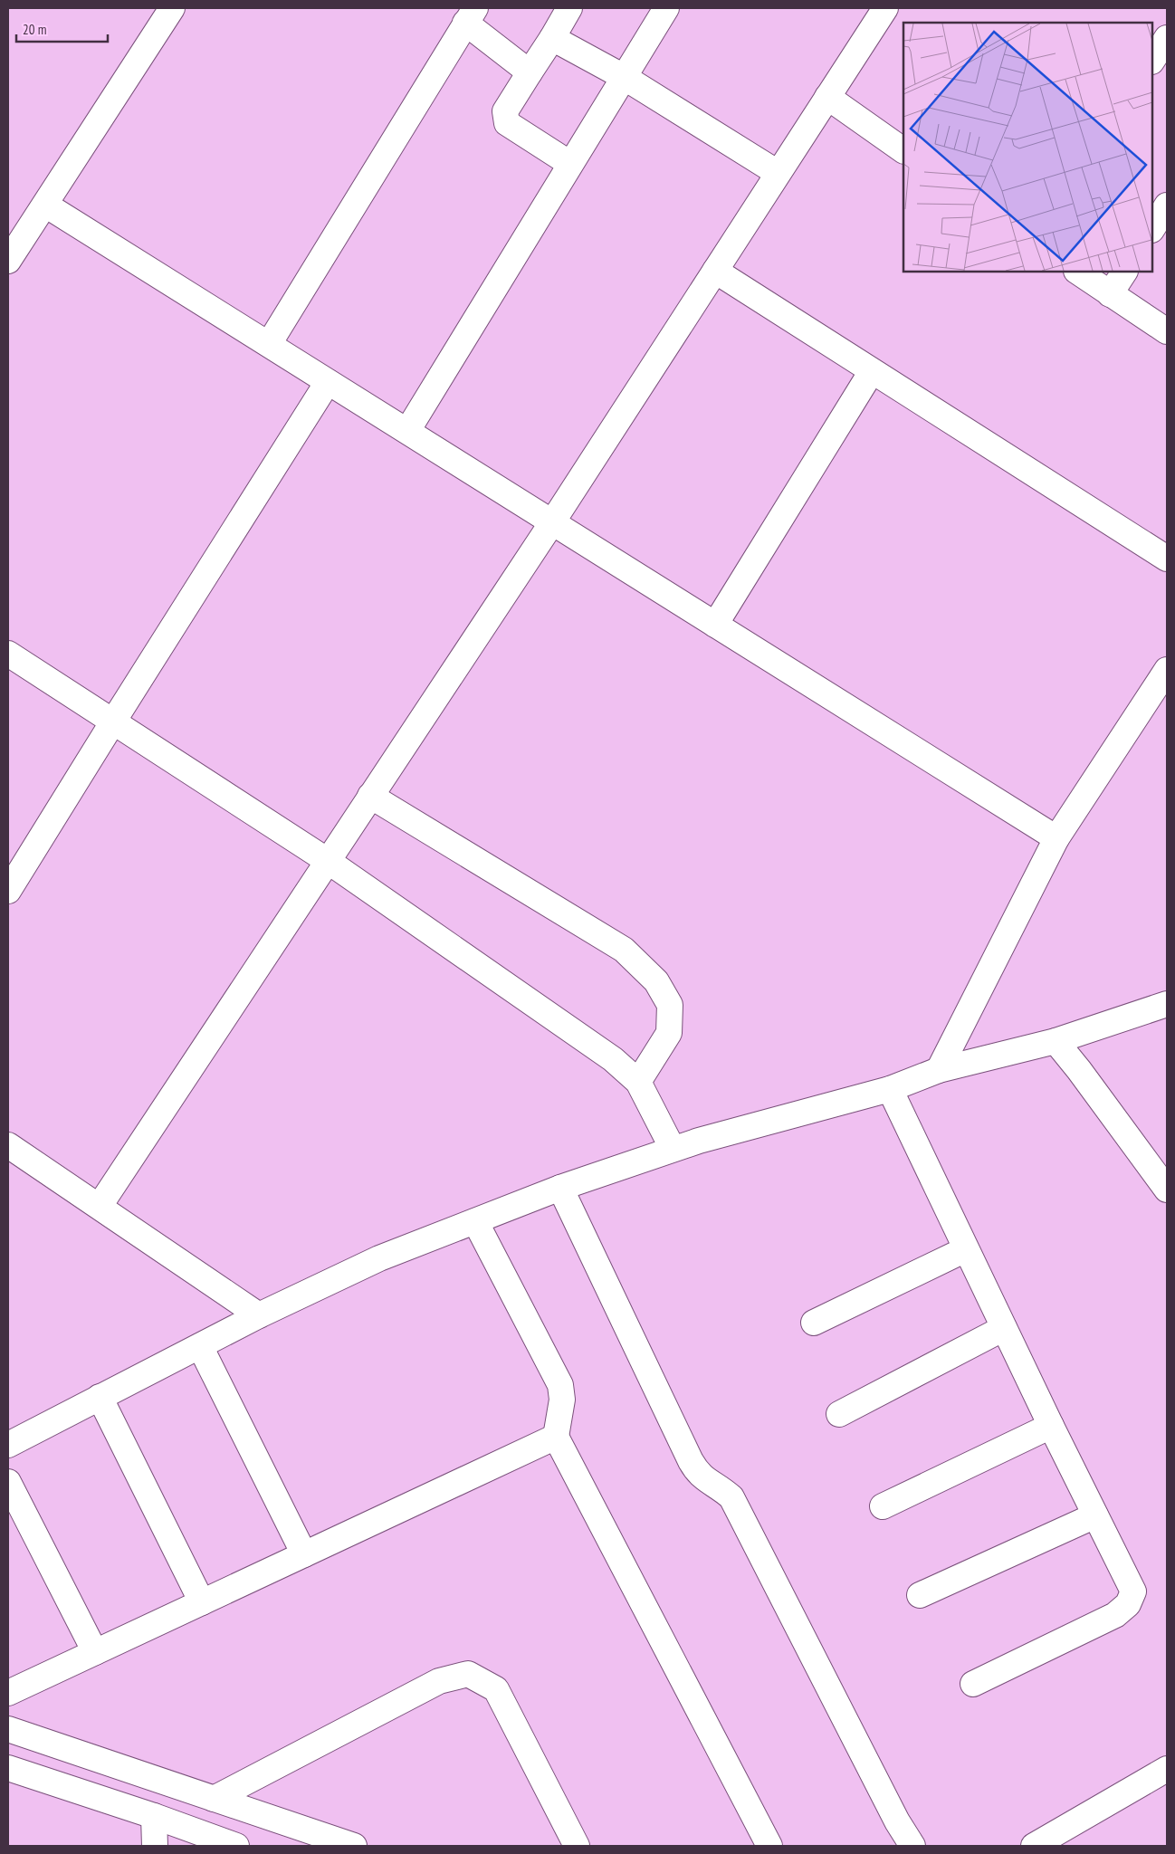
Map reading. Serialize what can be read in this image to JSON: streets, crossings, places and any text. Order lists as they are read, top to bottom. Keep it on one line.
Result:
{"scale_bar":"20 m"}
